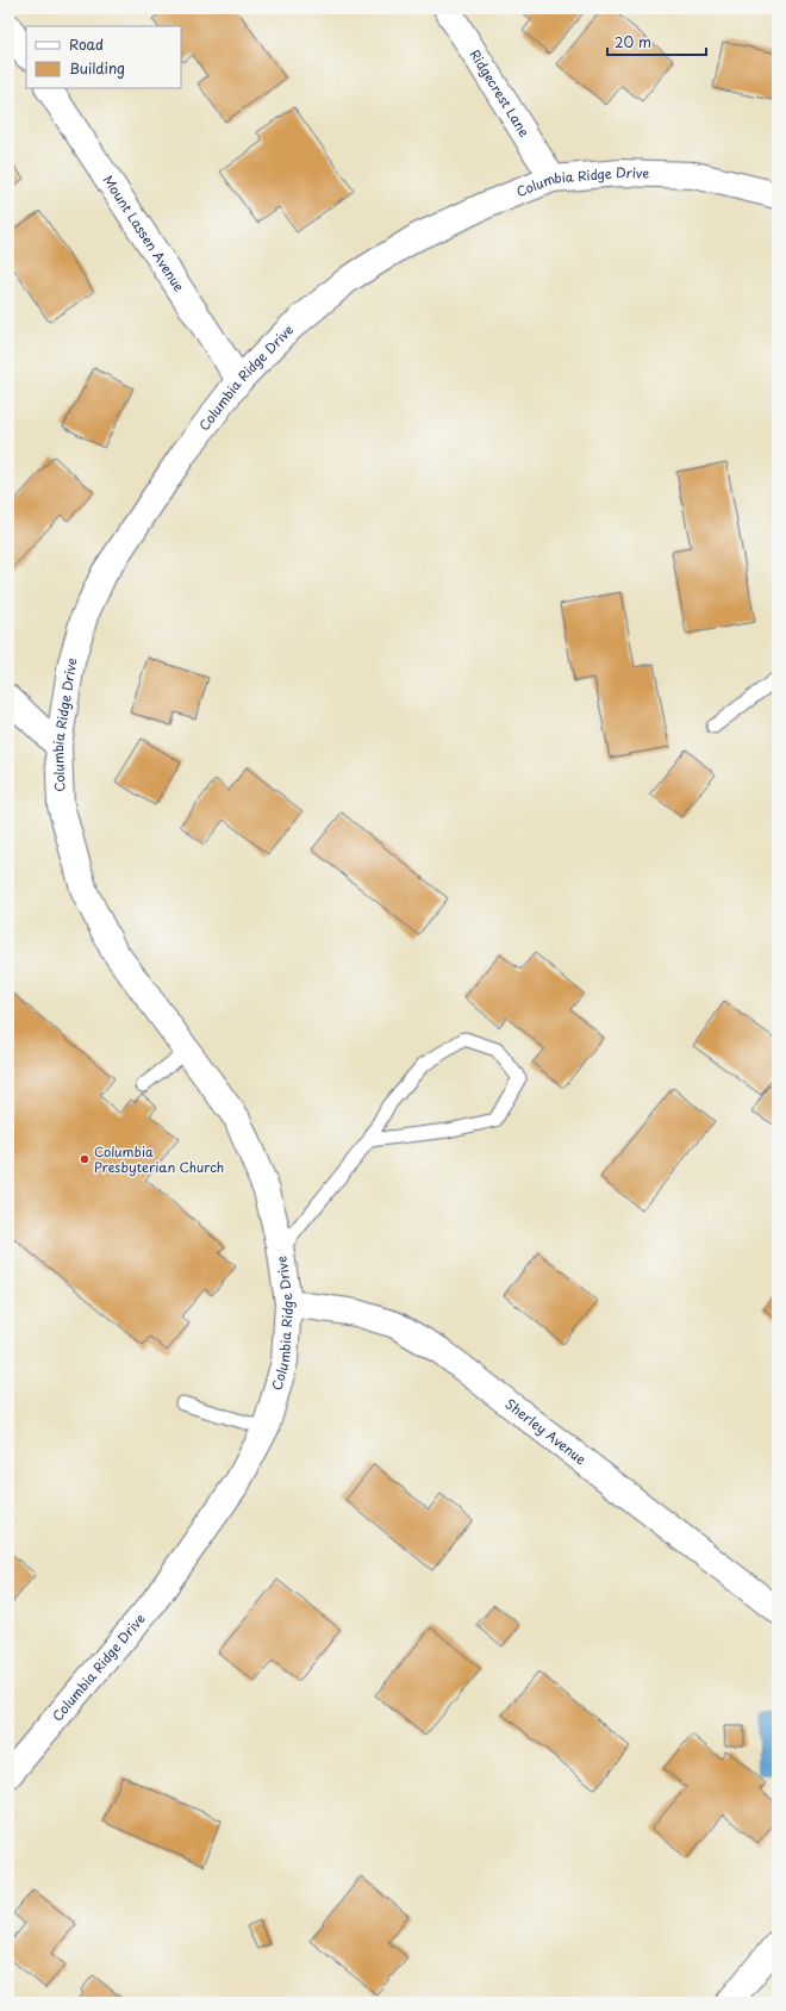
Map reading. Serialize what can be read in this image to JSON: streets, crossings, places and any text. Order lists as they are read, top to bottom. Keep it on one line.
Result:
{"streets":{"street":["Ridgecrest Lane","Columbia Ridge Drive","Mount Lassen Avenue","Sherley Avenue"]},"crossings":[["Ridgecrest Lane","Columbia Ridge Drive"],["Columbia Ridge Drive","Mount Lassen Avenue"],["Columbia Ridge Drive","Sherley Avenue"]],"places":["Columbia Presbyterian Church"],"legend":["Road","Building"],"scale_bar":"20 m"}
